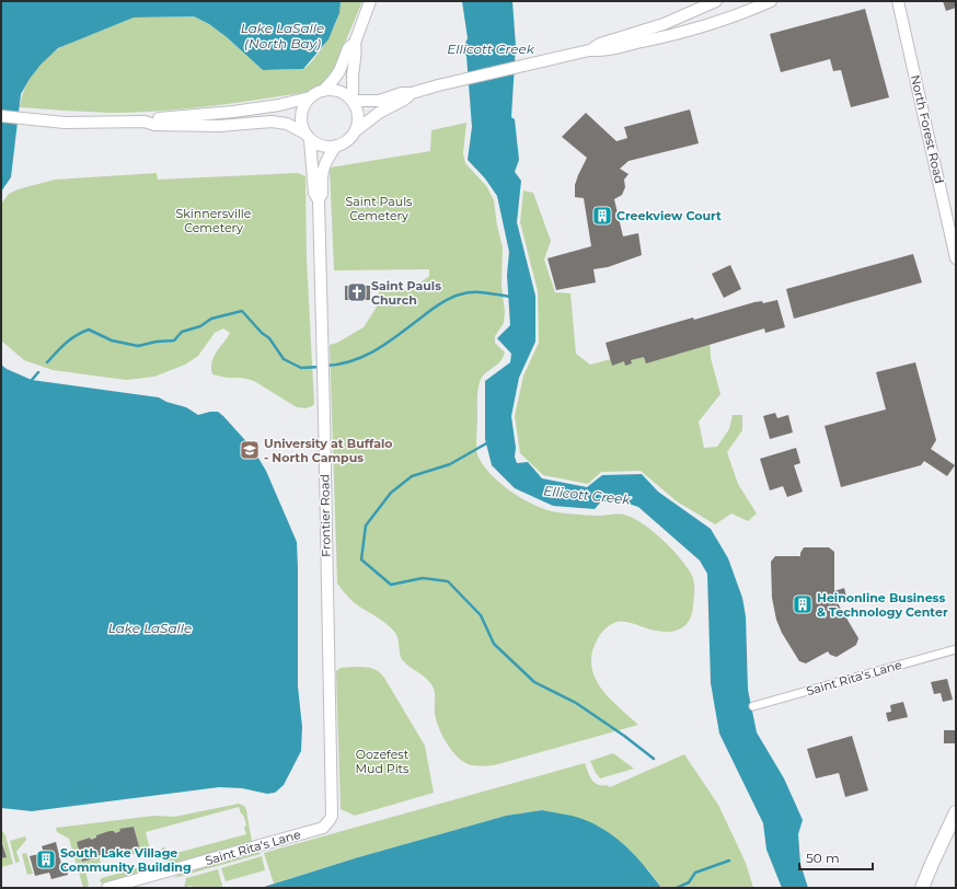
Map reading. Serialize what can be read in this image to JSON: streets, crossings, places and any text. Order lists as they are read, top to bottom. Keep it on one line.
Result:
{"streets":{"street":["North Forest Road","Frontier Road","Saint Rita's Lane"]},"crossings":[["Frontier Road","Saint Rita's Lane"]],"water":["Lake LaSalle (North Bay)","Ellicott Creek","Lake LaSalle"],"parks":["Saint Pauls Cemetery","Skinnersville Cemetery","Oozefest Mud Pits"],"places":{"building":["Creekview Court","Heinonline Business & Technology Center","South Lake Village Community Building"],"church":["Saint Pauls Church"],"school or university":["University at Buffalo - North Campus"]},"scale_bar":"50 m"}
